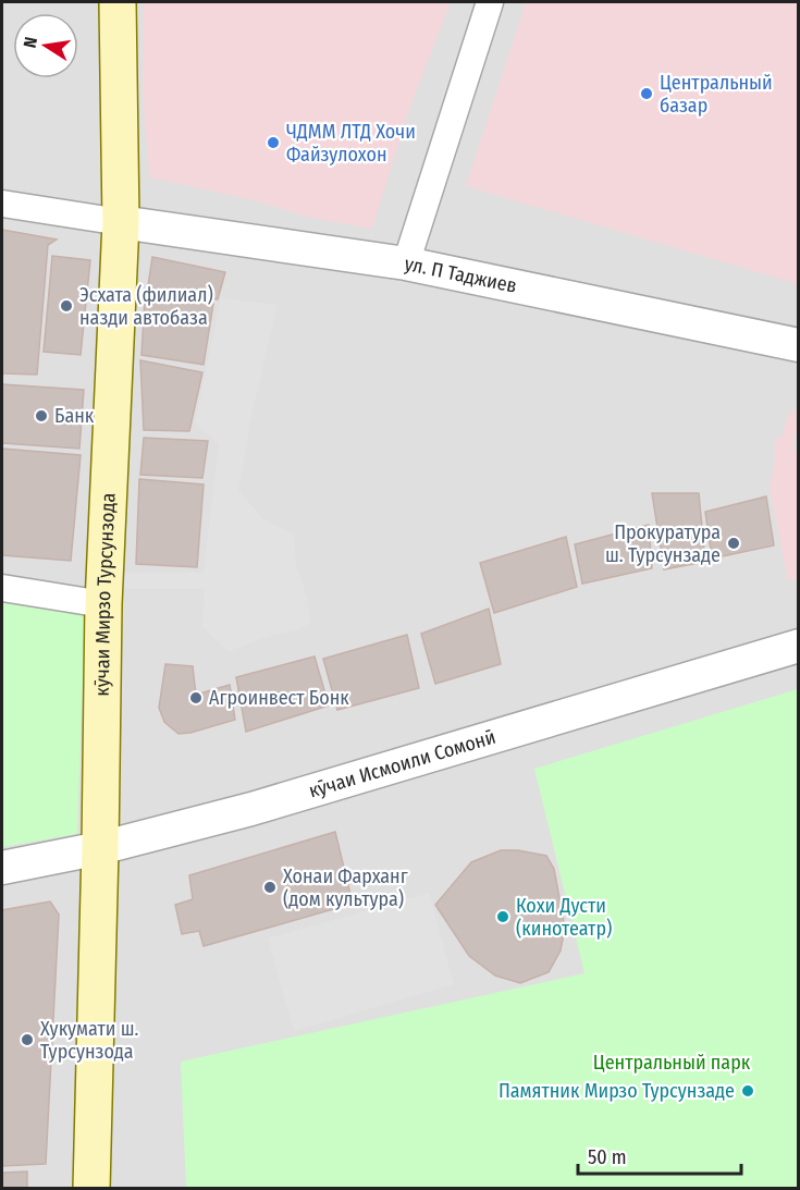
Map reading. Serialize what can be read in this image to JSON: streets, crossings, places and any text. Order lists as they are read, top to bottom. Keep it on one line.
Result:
{"streets":{"main road":["кӯчаи Мирзо Турсунзода"],"street":["ул. П Таджиев","кӯчаи Исмоили Сомонӣ"]},"crossings":[["ул. П Таджиев","кӯчаи Мирзо Турсунзода"],["кӯчаи Мирзо Турсунзода","кӯчаи Исмоили Сомонӣ"]],"parks":["Центральный парк"],"places":["Центральный базар","ЧДММ ЛТД Хочи Файзулохон","Эсхата (филиал) назди автобаза","Банк","Прокуратура ш. Турсунзаде","Агроинвест Бонк","Хонаи Фарханг (дом культура)","Кохи Дусти (кинотеатр)","Хукумати ш. Турсунзода","Памятник Мирзо Турсунзаде"],"scale_bar":"50 m","north":"left"}
